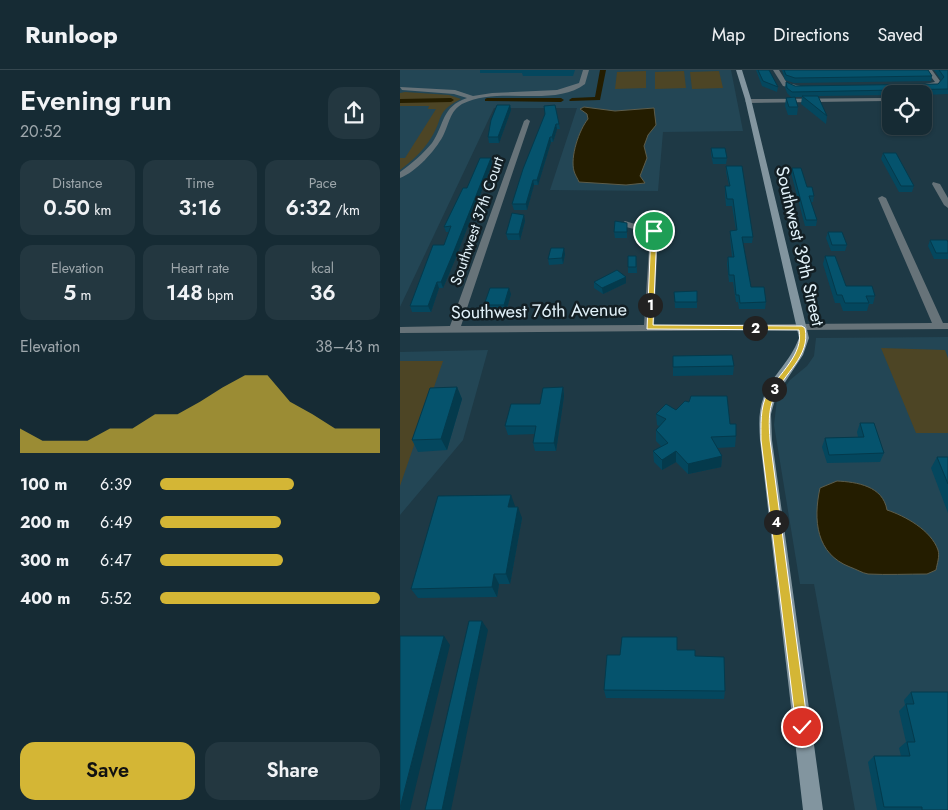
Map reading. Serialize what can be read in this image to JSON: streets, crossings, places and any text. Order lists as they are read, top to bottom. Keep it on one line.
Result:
{"streets":{"street":["Southwest 37th Court","Southwest 39th Street","Southwest 76th Avenue"]},"crossings":[["Southwest 37th Court","Southwest 76th Avenue"],["Southwest 39th Street","Southwest 76th Avenue"]],"page":{"header":"Runloop","nav":["Map","Directions","Saved"],"heading":["Evening run","20:52"],"stats":[["Distance","0.50 km"],["Time","3:16"],["Pace","6:32 /km"],["Elevation","5 m"],["Heart rate","148 bpm"],["kcal","36"]],"pins":["1","2","3","4"],"chart":["Elevation","38–43 m"],"list":[{"name":"100 m","note":"6:39"},{"name":"200 m","note":"6:49"},{"name":"300 m","note":"6:47"},{"name":"400 m","note":"5:52"}],"buttons":["Save","Share"]}}
